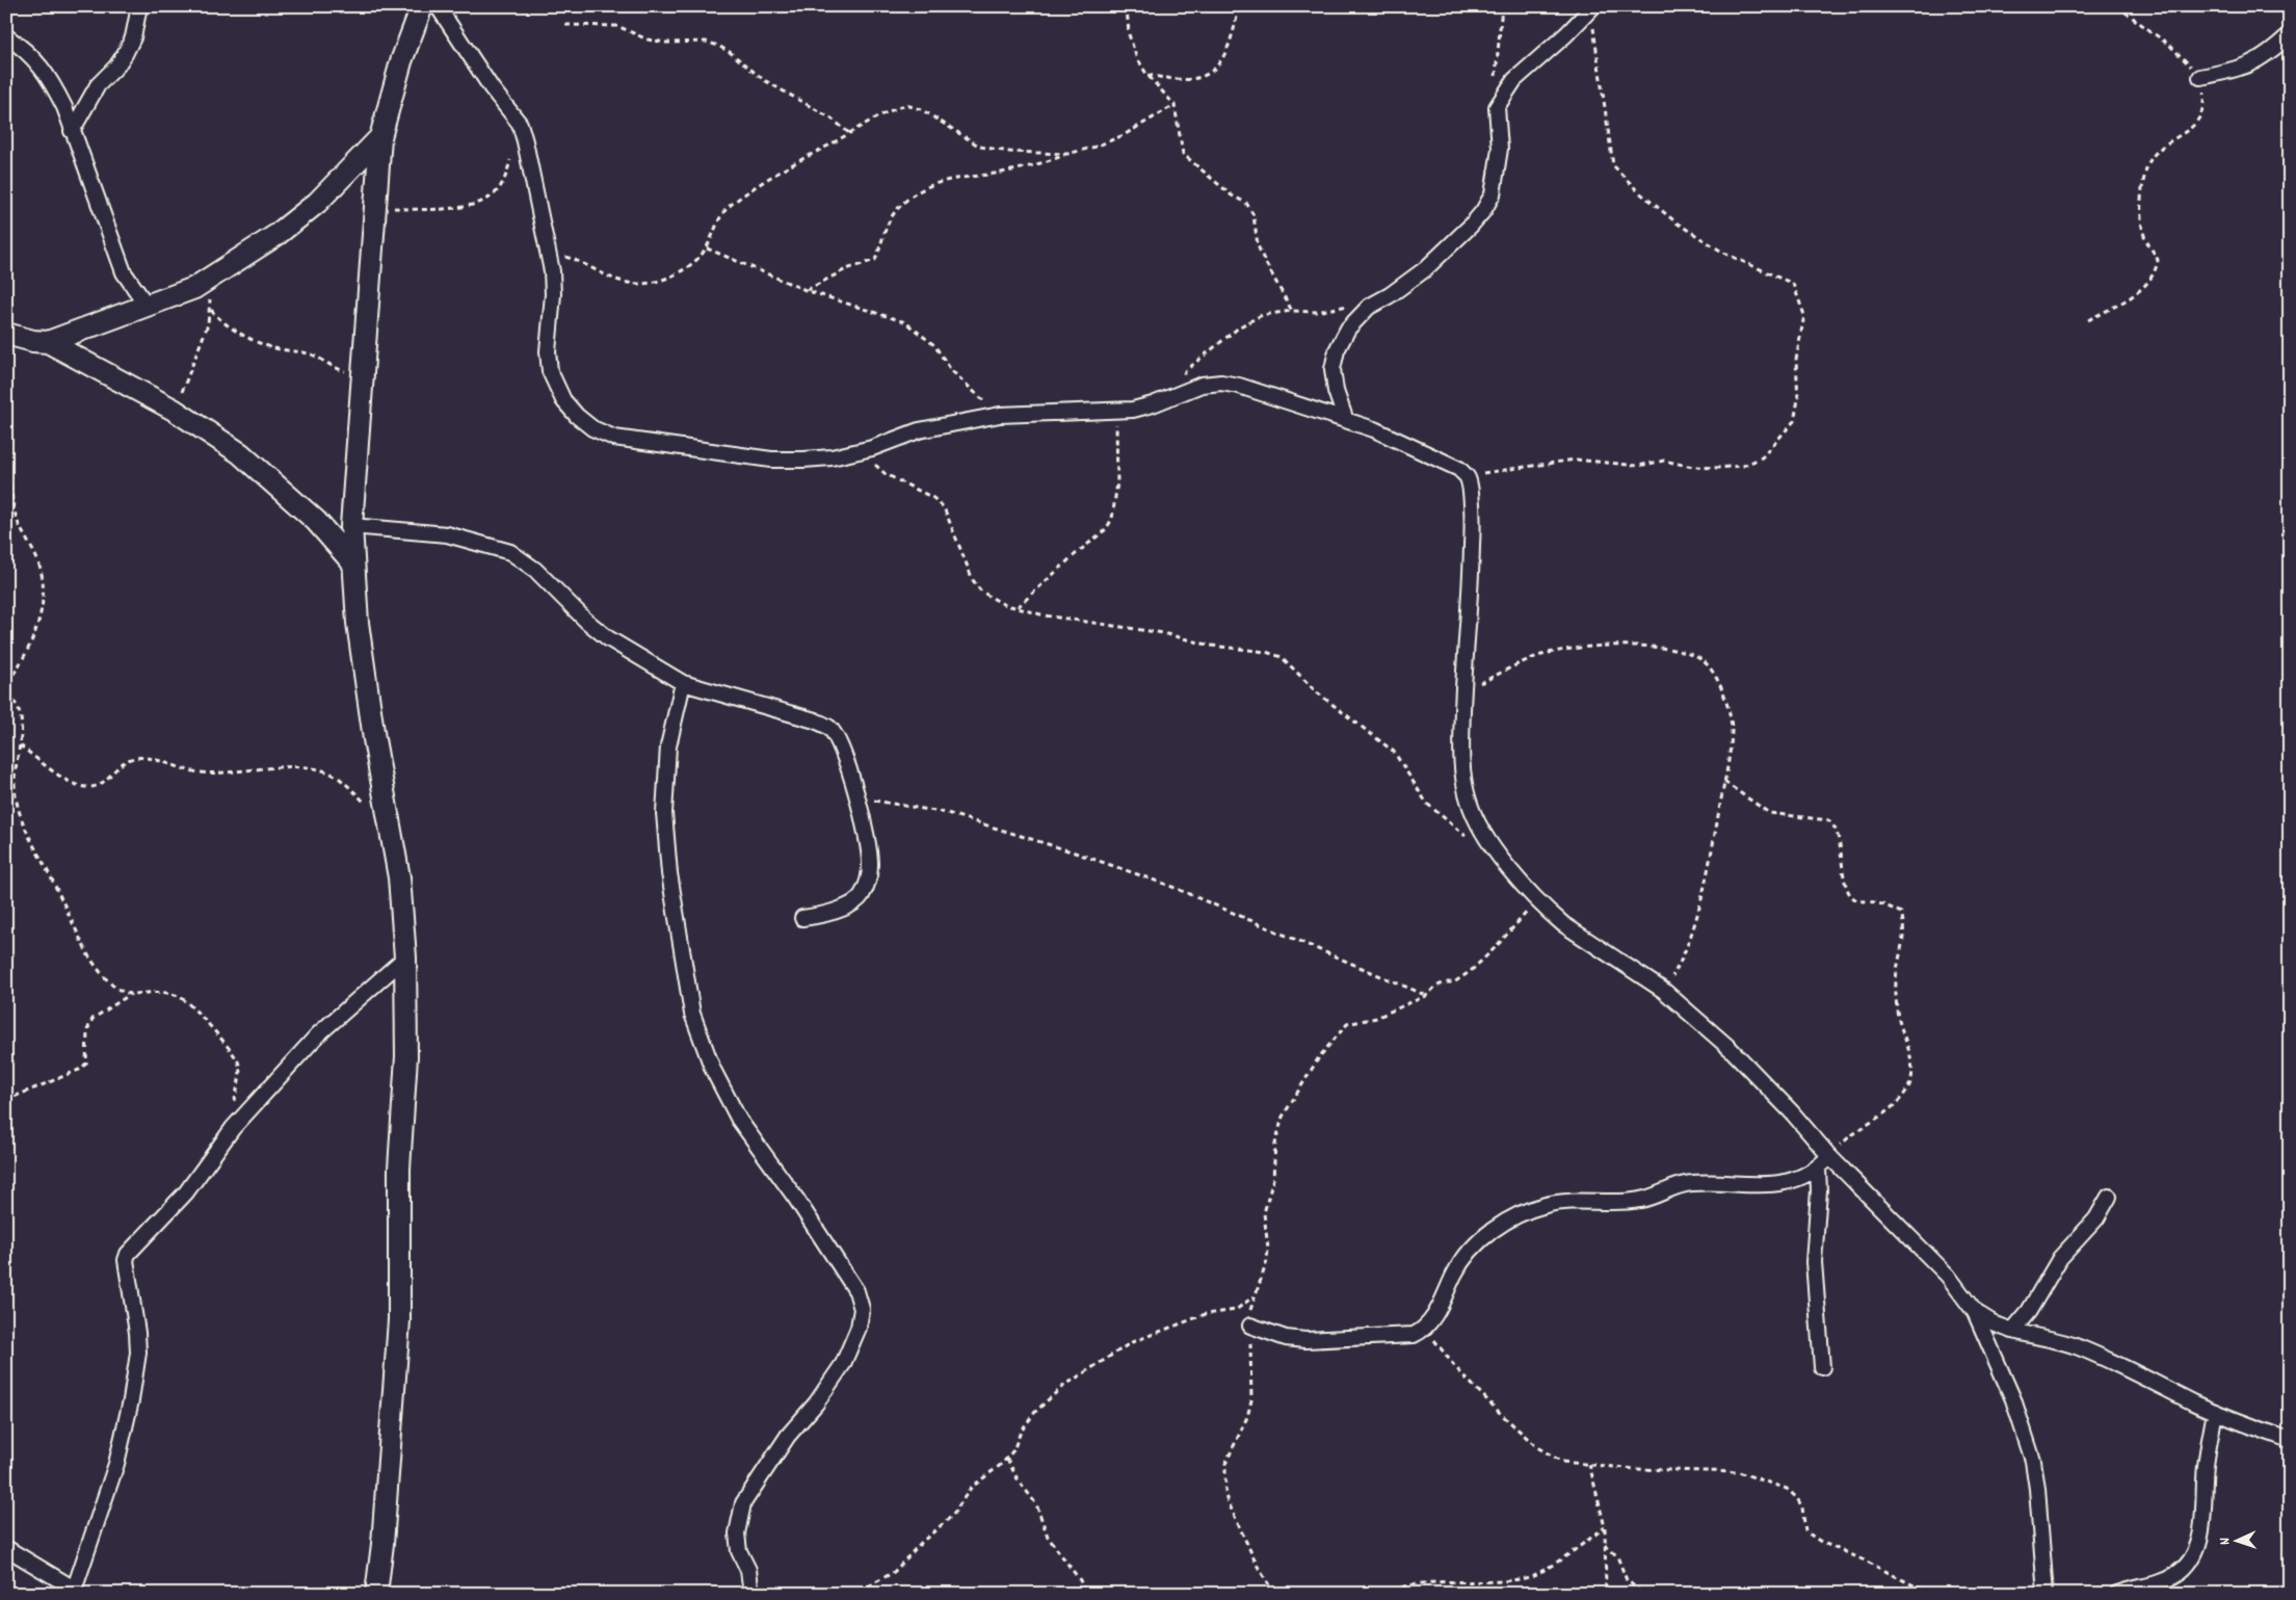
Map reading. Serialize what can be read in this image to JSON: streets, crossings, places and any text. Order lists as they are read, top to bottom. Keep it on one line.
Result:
{"north":"left"}
